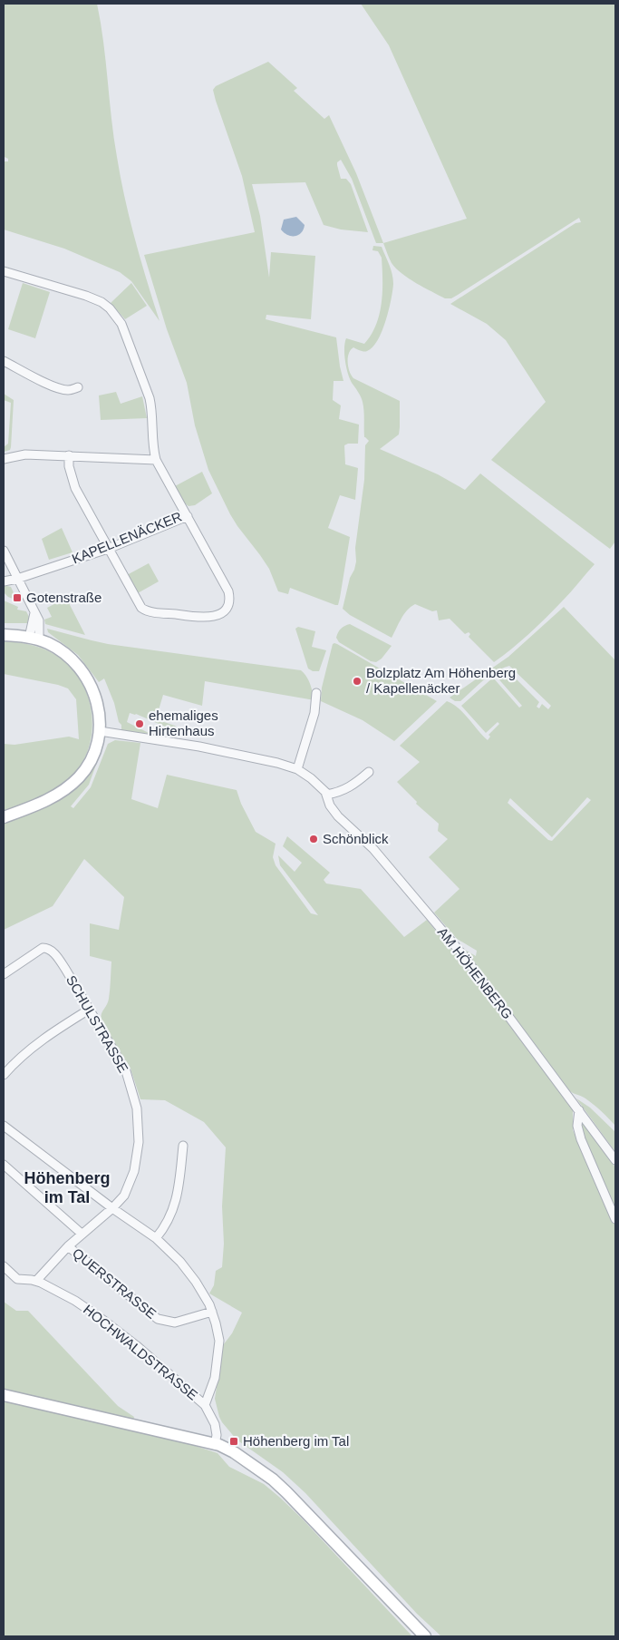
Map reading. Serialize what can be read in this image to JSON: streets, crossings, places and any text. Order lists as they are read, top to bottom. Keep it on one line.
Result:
{"streets":{"street":["KAPELLENÄCKER","AM HÖHENBERG","SCHULSTRASSE","QUERSTRASSE","HOCHWALDSTRASSE"]},"crossings":[["SCHULSTRASSE","QUERSTRASSE"],["SCHULSTRASSE","HOCHWALDSTRASSE"]],"districts":["Höhenberg im Tal"],"places":{"transit":["Gotenstraße","Höhenberg im Tal"],"other":["Bolzplatz Am Höhenberg / Kapellenäcker","ehemaliges Hirtenhaus","Schönblick"]}}
